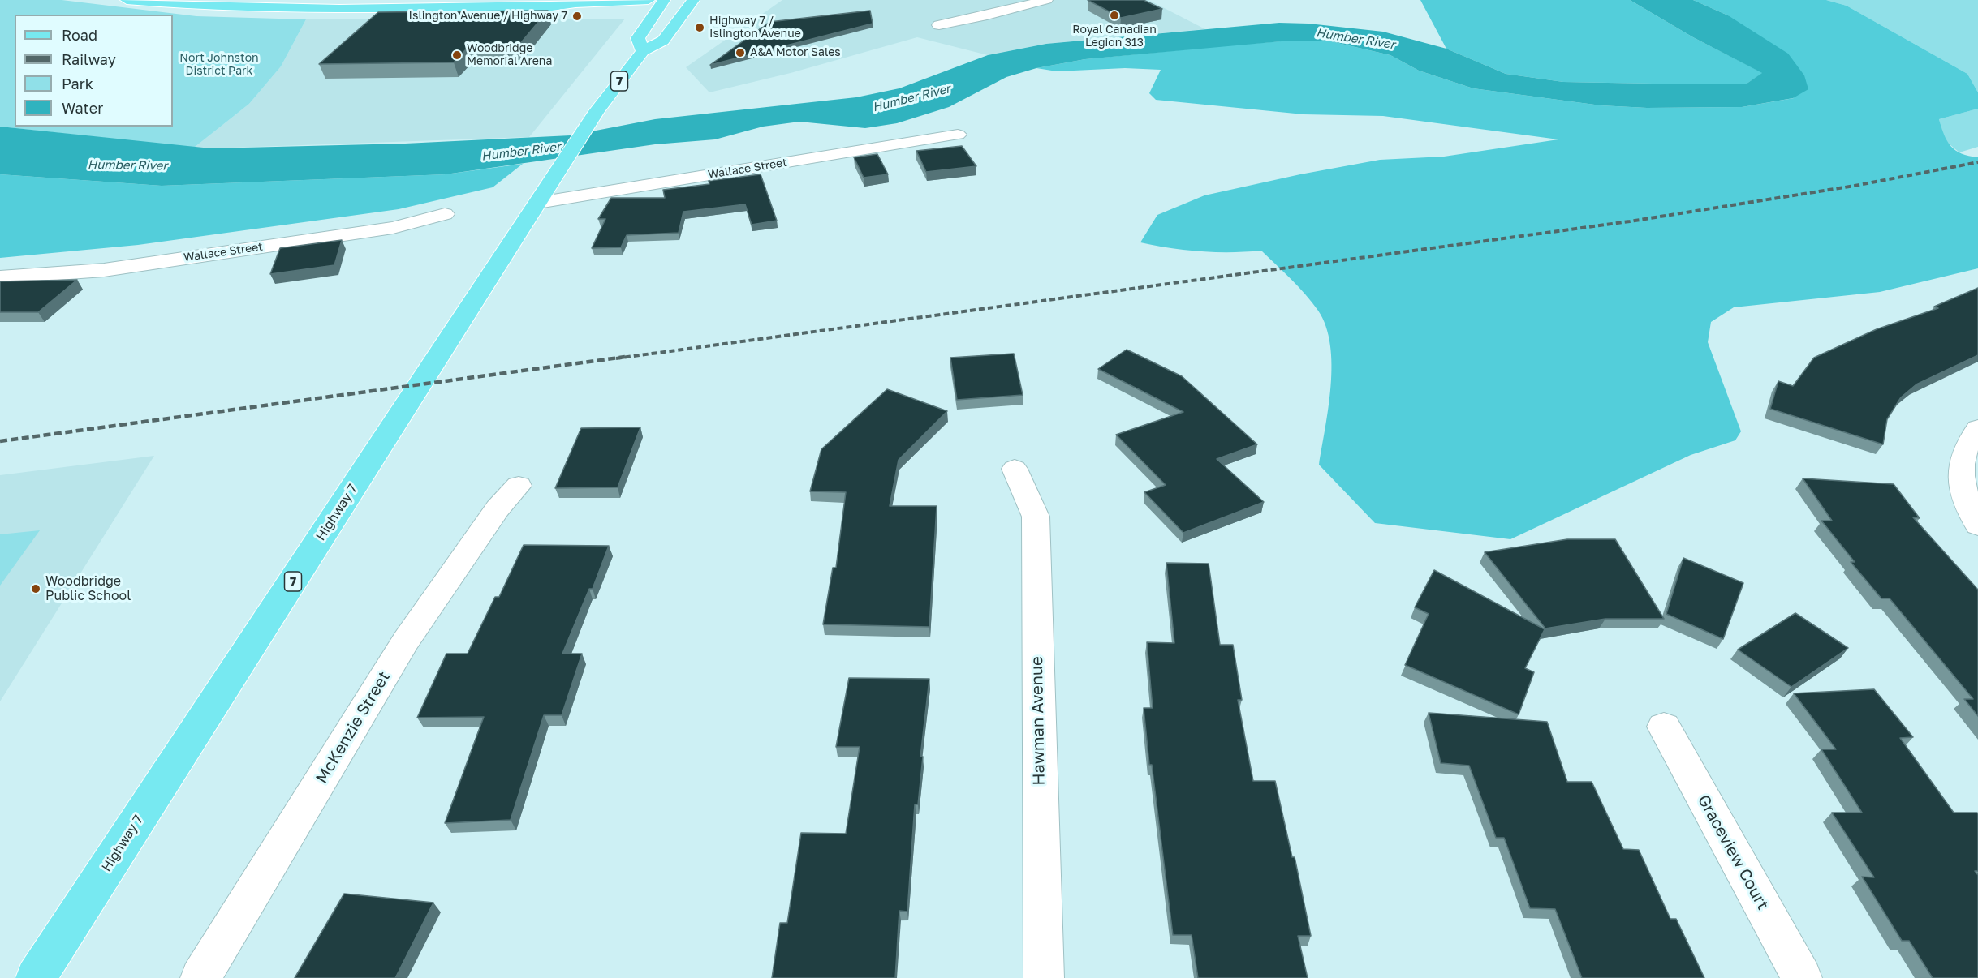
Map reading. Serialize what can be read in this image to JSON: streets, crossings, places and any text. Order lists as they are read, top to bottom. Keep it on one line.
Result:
{"streets":{"main road":["7","Highway 7"],"street":["Wallace Street","Hawman Avenue","McKenzie Street","Graceview Court"]},"crossings":[["Wallace Street","Highway 7"]],"water":["Humber River"],"parks":["Nort Johnston District Park"],"places":["Royal Canadian Legion 313","Islington Avenue / Highway 7","Highway 7 / Islington Avenue","A&A Motor Sales","Woodbridge Memorial Arena","Woodbridge Public School"],"legend":["Road","Railway","Park","Water"]}
